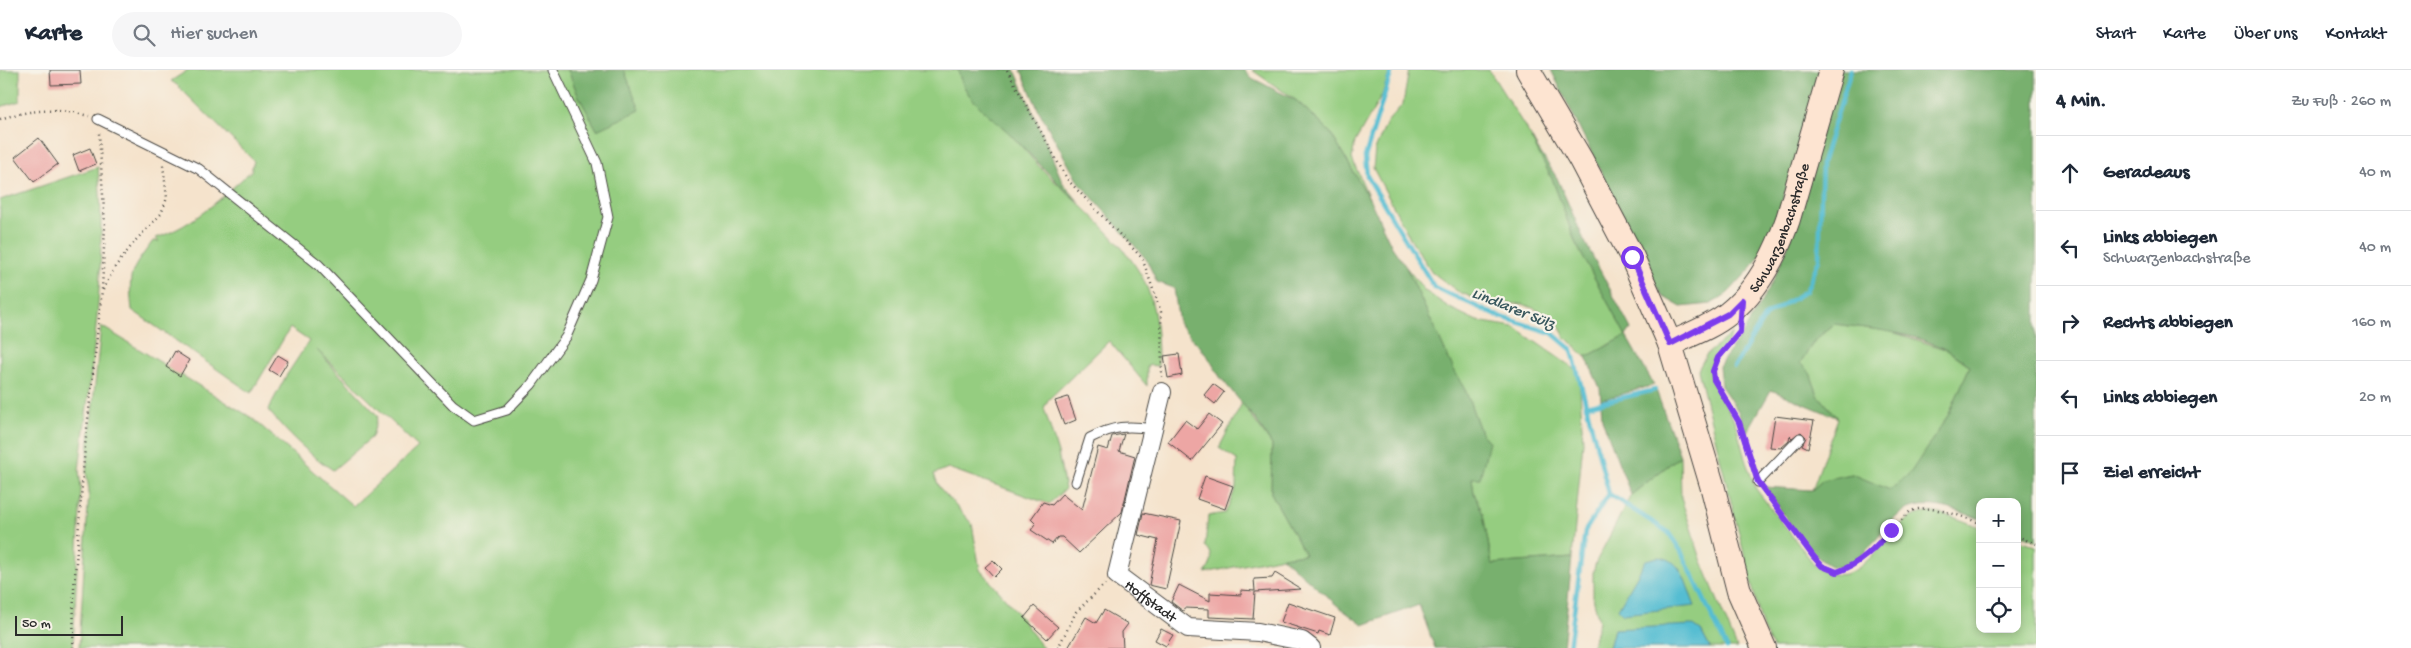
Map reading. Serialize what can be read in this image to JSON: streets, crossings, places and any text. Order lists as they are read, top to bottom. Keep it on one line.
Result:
{"streets":{"main road":["Schwarzenbachstraße"],"street":["Hoffstadt"]},"water":["Lindlarer Sülz"],"scale_bar":"50 m","page":{"header":"Karte","search":"Hier suchen","nav":["Start","Karte","Über uns","Kontakt"],"heading":["4 Min.","Zu Fuß · 260 m"],"list":[["Geradeaus","40 m"],["Links abbiegen","Schwarzenbachstraße","40 m"],["Rechts abbiegen","160 m"],["Links abbiegen","20 m"],"Ziel erreicht"],"map_buttons":["+","−"],"scale":"50 m"}}
